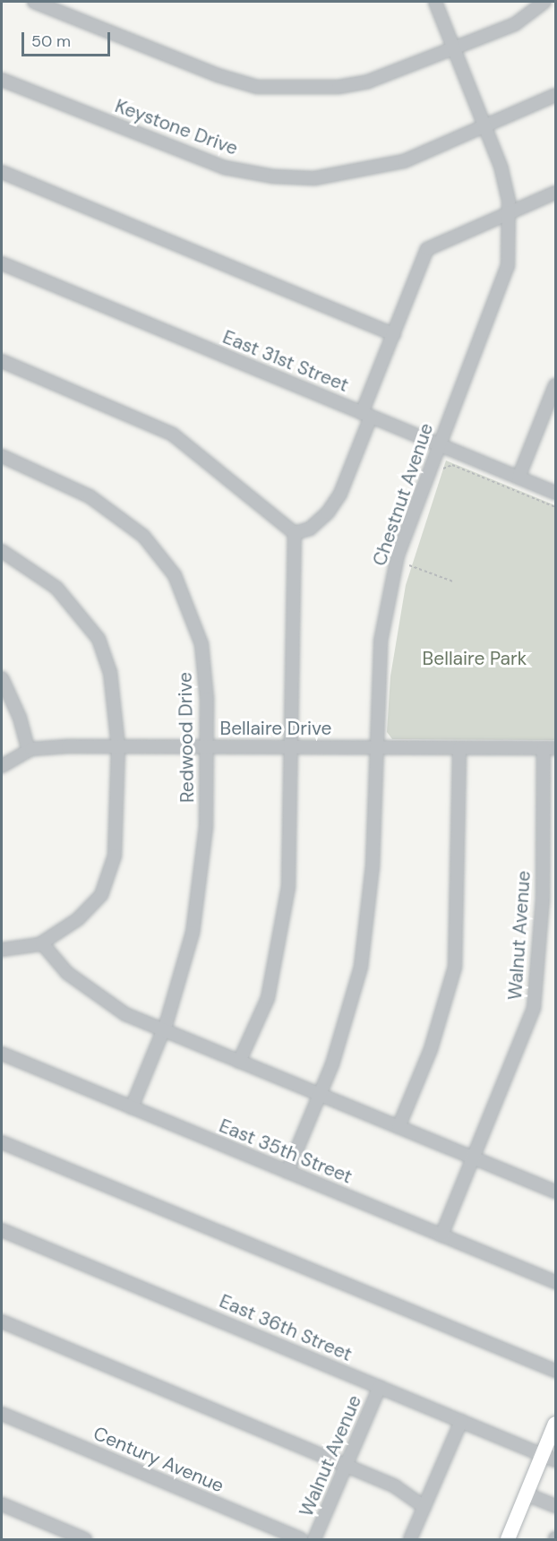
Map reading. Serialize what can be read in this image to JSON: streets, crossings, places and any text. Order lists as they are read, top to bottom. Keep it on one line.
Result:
{"streets":{"street":["Keystone Drive","East 31st Street","Chestnut Avenue","Bellaire Drive","Redwood Drive","Walnut Avenue","East 35th Street","East 36th Street","Century Avenue"]},"crossings":[["Keystone Drive","Chestnut Avenue"],["East 31st Street","Chestnut Avenue"],["Chestnut Avenue","Bellaire Drive"],["Chestnut Avenue","East 35th Street"],["Bellaire Drive","Redwood Drive"],["Bellaire Drive","Walnut Avenue"],["Redwood Drive","East 35th Street"],["Walnut Avenue","East 35th Street"],["Walnut Avenue","East 36th Street"]],"parks":["Bellaire Park"],"scale_bar":"50 m"}
